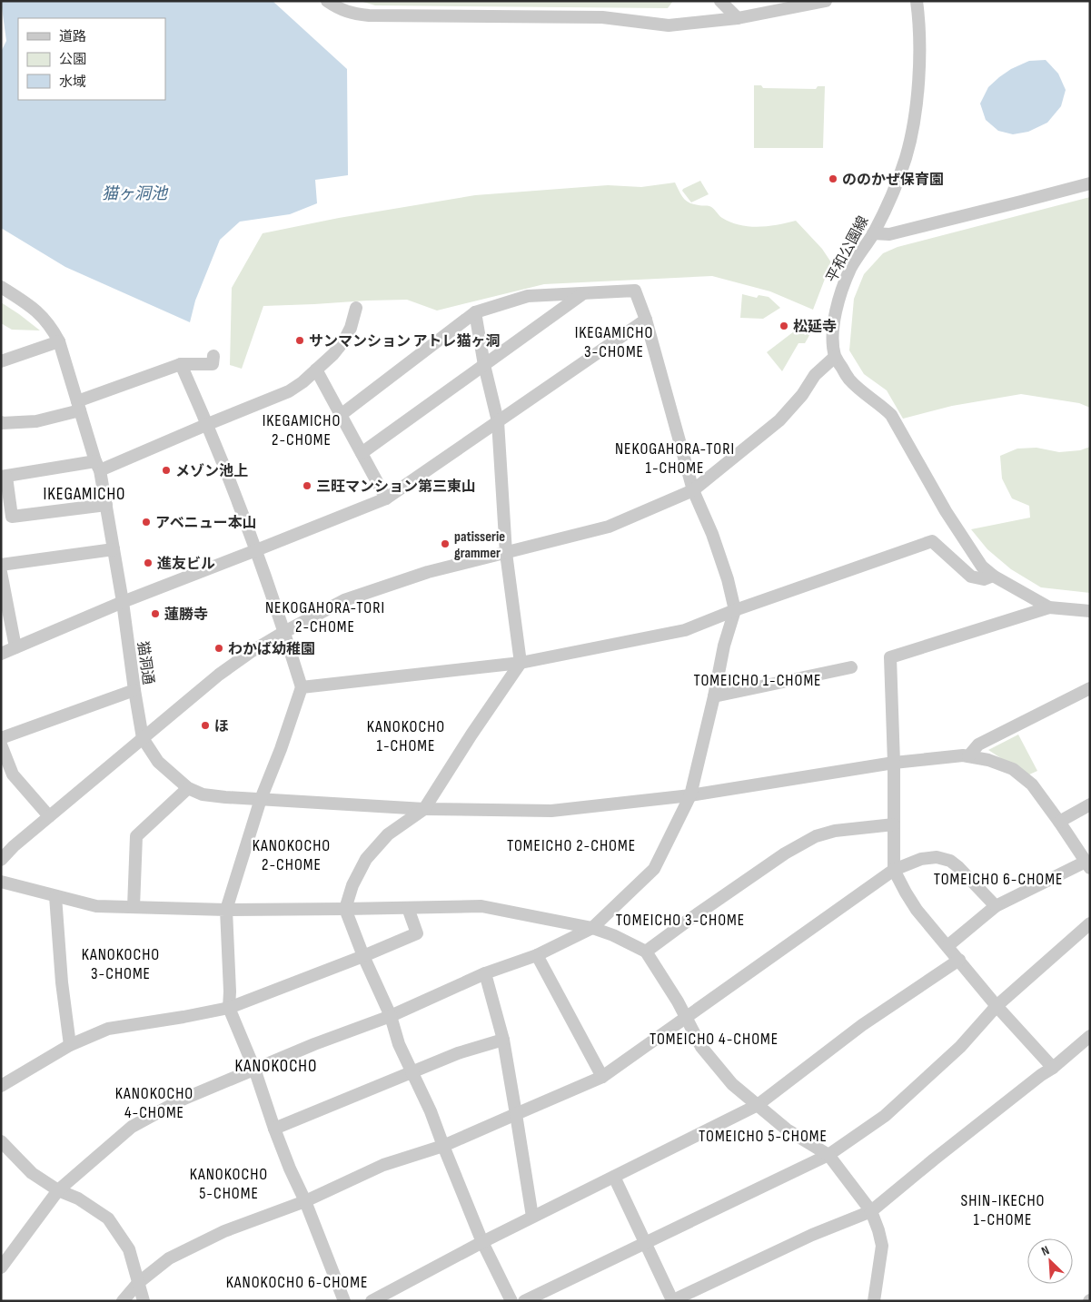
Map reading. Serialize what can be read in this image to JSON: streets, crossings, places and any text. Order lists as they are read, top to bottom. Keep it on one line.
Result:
{"streets":{"street":["平和公園線","猫洞通"]},"districts":["IKEGAMICHO 3-CHOME","IKEGAMICHO 2-CHOME","NEKOGAHORA-TORI 1-CHOME","IKEGAMICHO","NEKOGAHORA-TORI 2-CHOME","TOMEICHO 1-CHOME","KANOKOCHO 1-CHOME","KANOKOCHO 2-CHOME","TOMEICHO 2-CHOME","TOMEICHO 6-CHOME","TOMEICHO 3-CHOME","KANOKOCHO 3-CHOME","TOMEICHO 4-CHOME","KANOKOCHO","KANOKOCHO 4-CHOME","TOMEICHO 5-CHOME","KANOKOCHO 5-CHOME","SHIN-IKECHO 1-CHOME","KANOKOCHO 6-CHOME"],"water":["猫ヶ洞池"],"places":["ののかぜ保育園","松延寺","サンマンション アトレ猫ヶ洞","メゾン池上","三旺マンション第三東山","アベニュー本山","patisserie grammer","進友ビル","蓮勝寺","わかば幼稚園","ほ"],"legend":["道路","公園","水域"],"north":"top left"}
